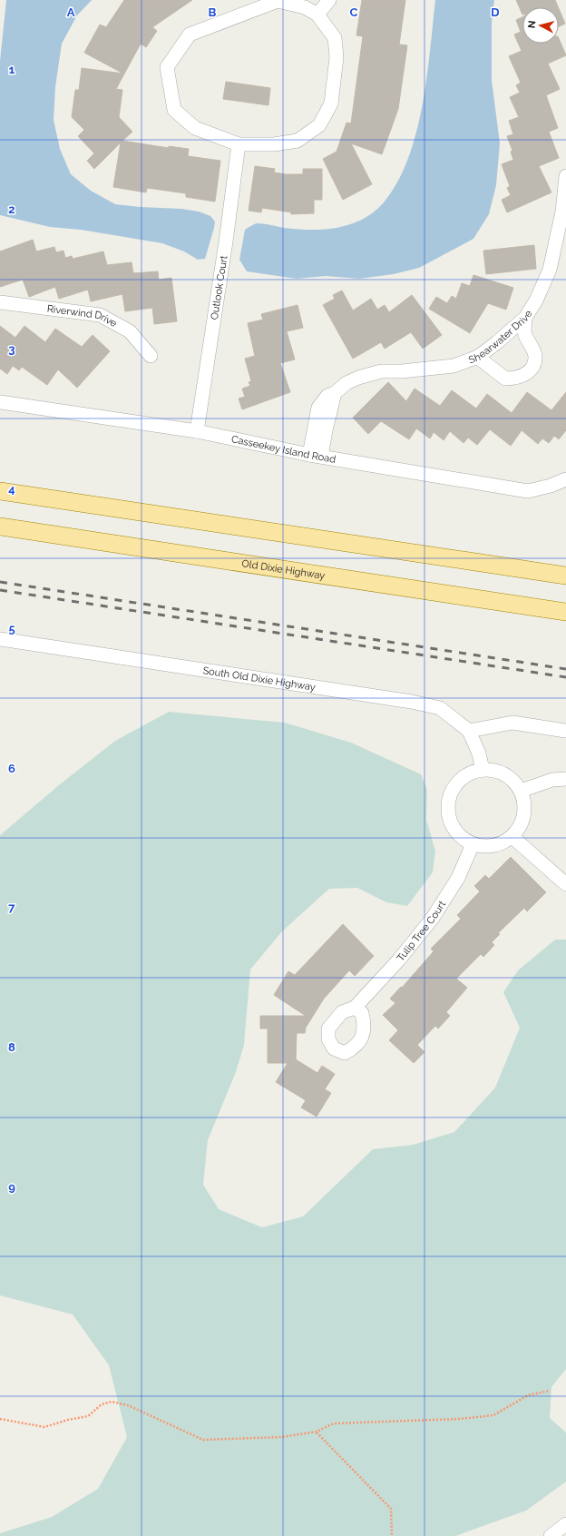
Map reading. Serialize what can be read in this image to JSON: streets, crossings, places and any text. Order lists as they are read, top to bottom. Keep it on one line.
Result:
{"streets":{"main road":["Old Dixie Highway"],"street":["Outlook Court","Riverwind Drive","Shearwater Drive","Casseekey Island Road","South Old Dixie Highway","Tulip Tree Court"]},"crossings":[["Outlook Court","Casseekey Island Road"],["Shearwater Drive","Casseekey Island Road"],["South Old Dixie Highway","Tulip Tree Court"]],"north":"left","grid":{"columns":["A","B","C","D"],"rows":["1","2","3","4","5","6","7","8","9"]}}
